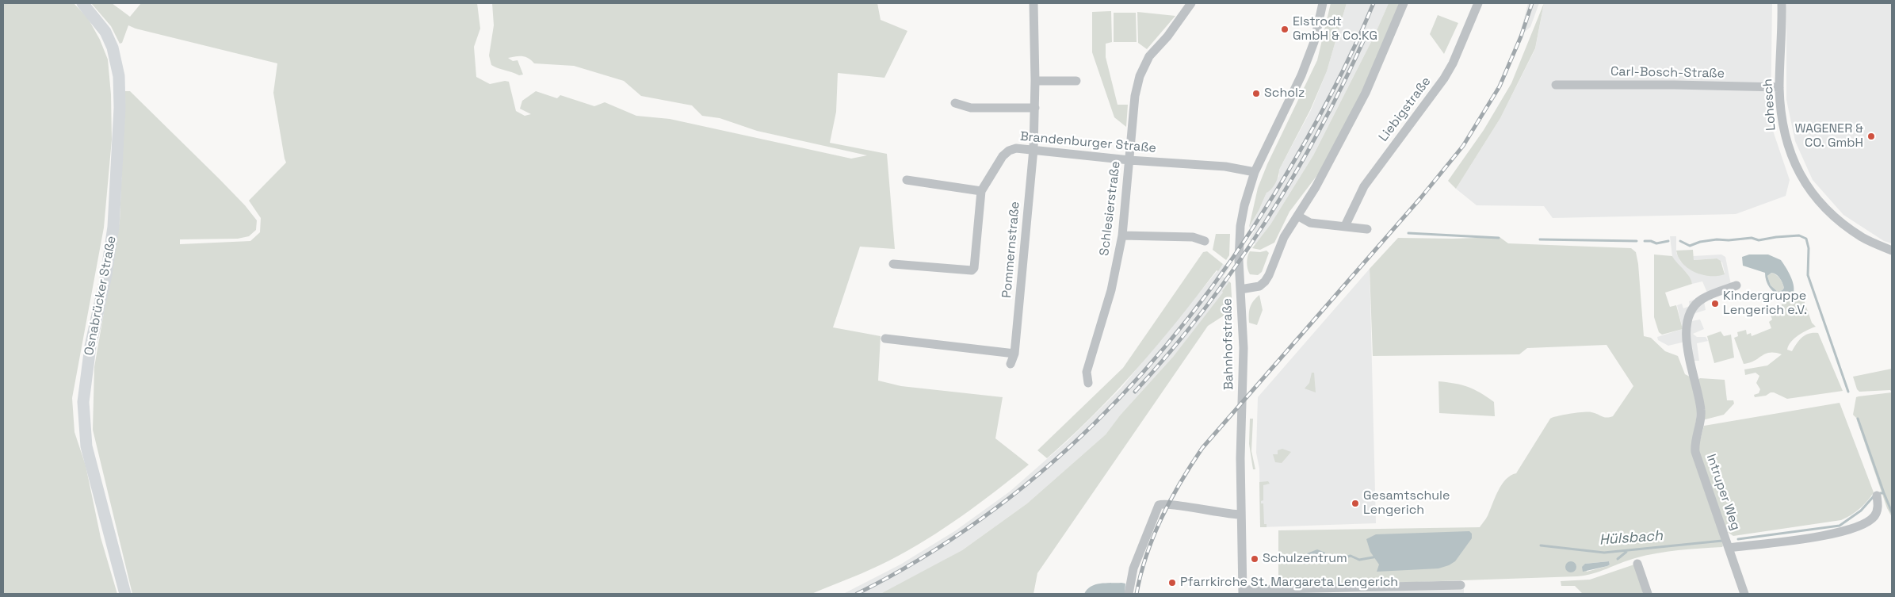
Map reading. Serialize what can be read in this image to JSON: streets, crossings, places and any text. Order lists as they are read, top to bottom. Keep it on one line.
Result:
{"streets":{"main road":["Osnabrücker Straße"],"street":["Carl-Bosch-Straße","Lohesch","Liebigstraße","Brandenburger Straße","Schlesierstraße","Pommernstraße","Bahnhofstraße","Intruper Weg"]},"crossings":[["Carl-Bosch-Straße","Lohesch"],["Brandenburger Straße","Schlesierstraße"],["Brandenburger Straße","Pommernstraße"]],"water":["Hülsbach"],"places":["Elstrodt GmbH & Co.KG","Scholz","WAGENER & CO. GmbH","Kindergruppe Lengerich e.V.","Gesamtschule Lengerich","Schulzentrum","Pfarrkirche St. Margareta Lengerich"]}
